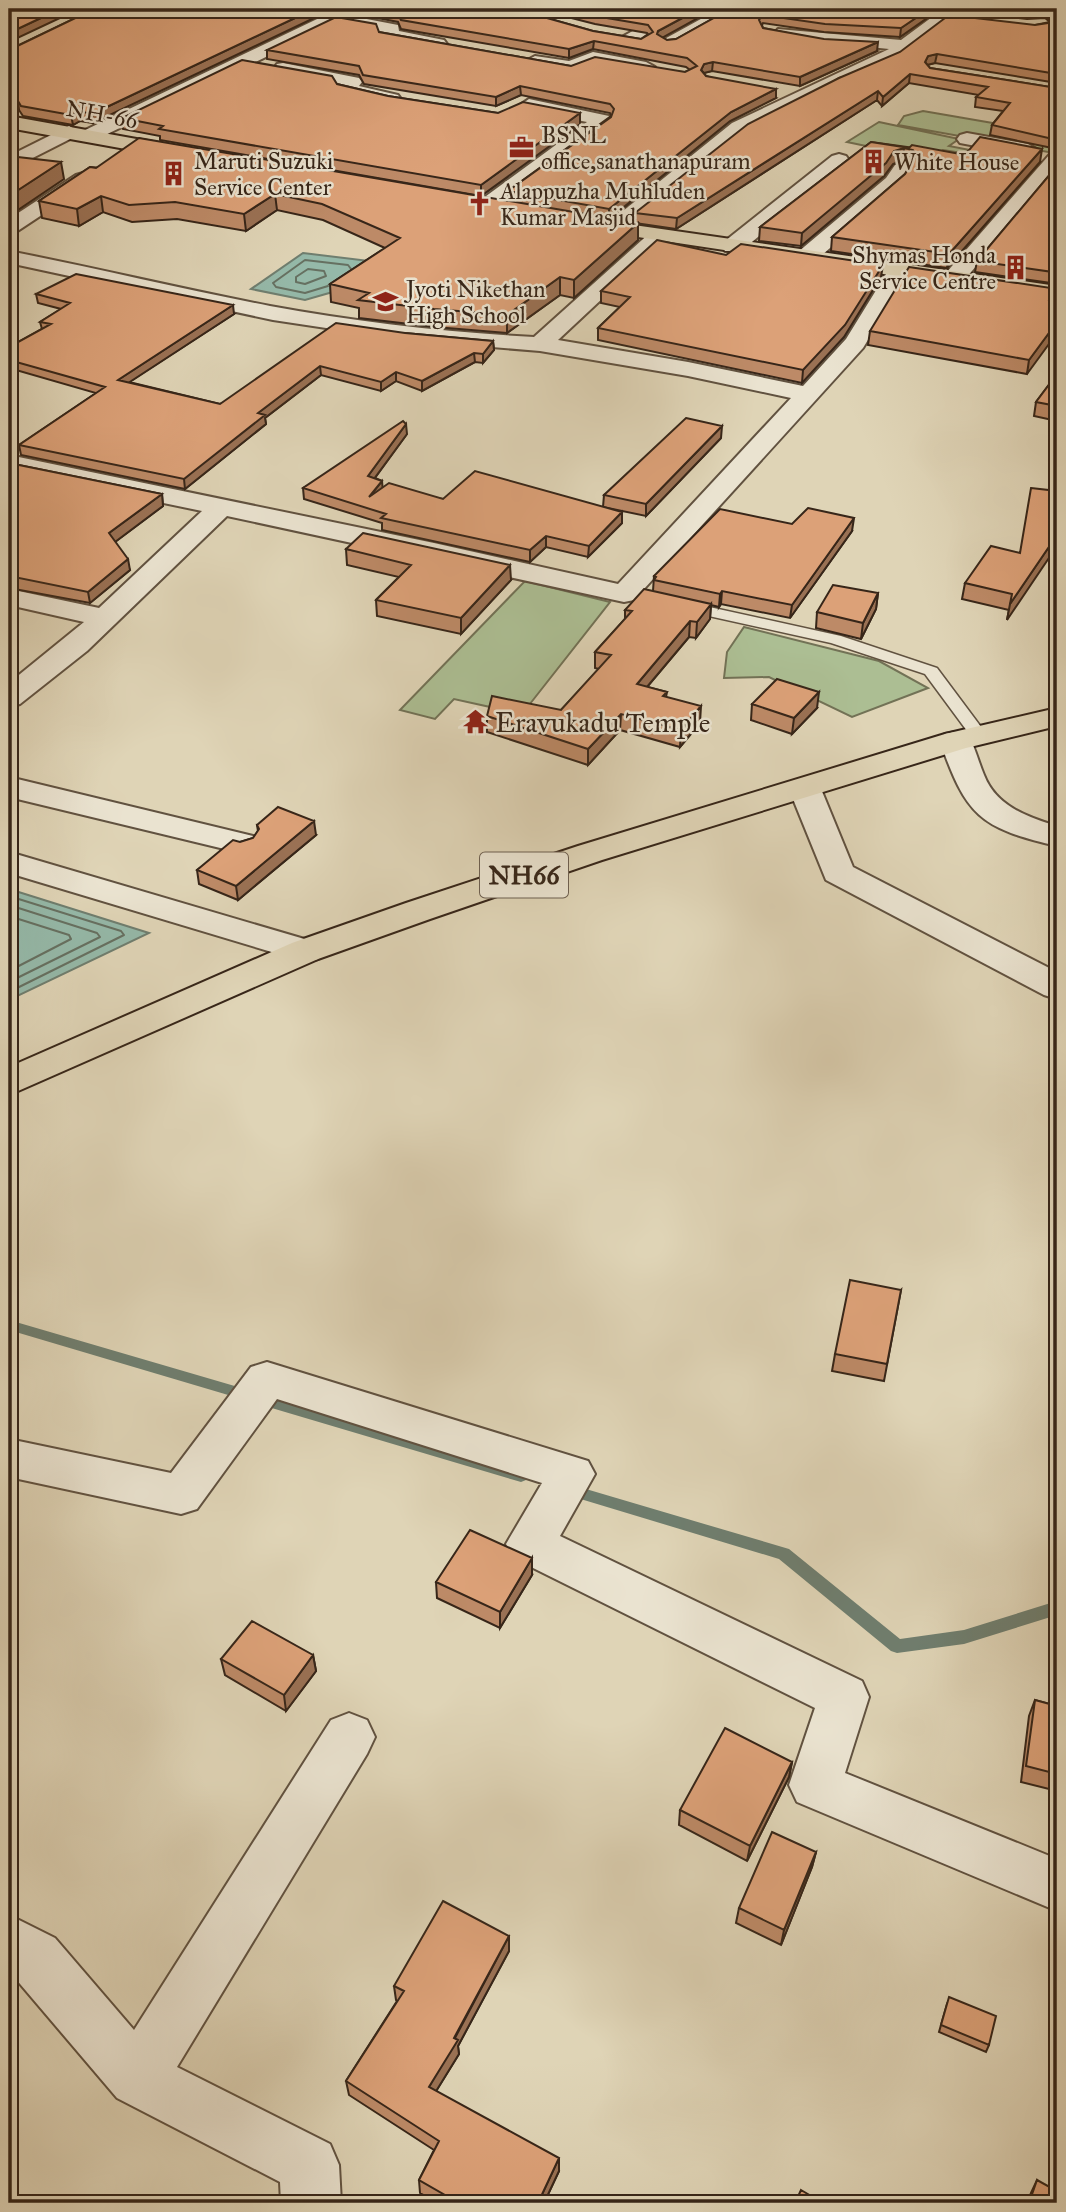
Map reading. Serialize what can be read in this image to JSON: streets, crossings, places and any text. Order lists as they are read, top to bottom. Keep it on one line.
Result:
{"streets":{"main road":["NH-66","NH66"]},"places":{"office":["BSNL office,sanathanapuram"],"building":["White House","Maruti Suzuki Service Center","Shymas Honda Service Centre"],"church":["Alappuzha Muhluden Kumar Masjid"],"school or university":["Jyoti Nikethan High School"],"temple":["Eravukadu Temple"]}}
